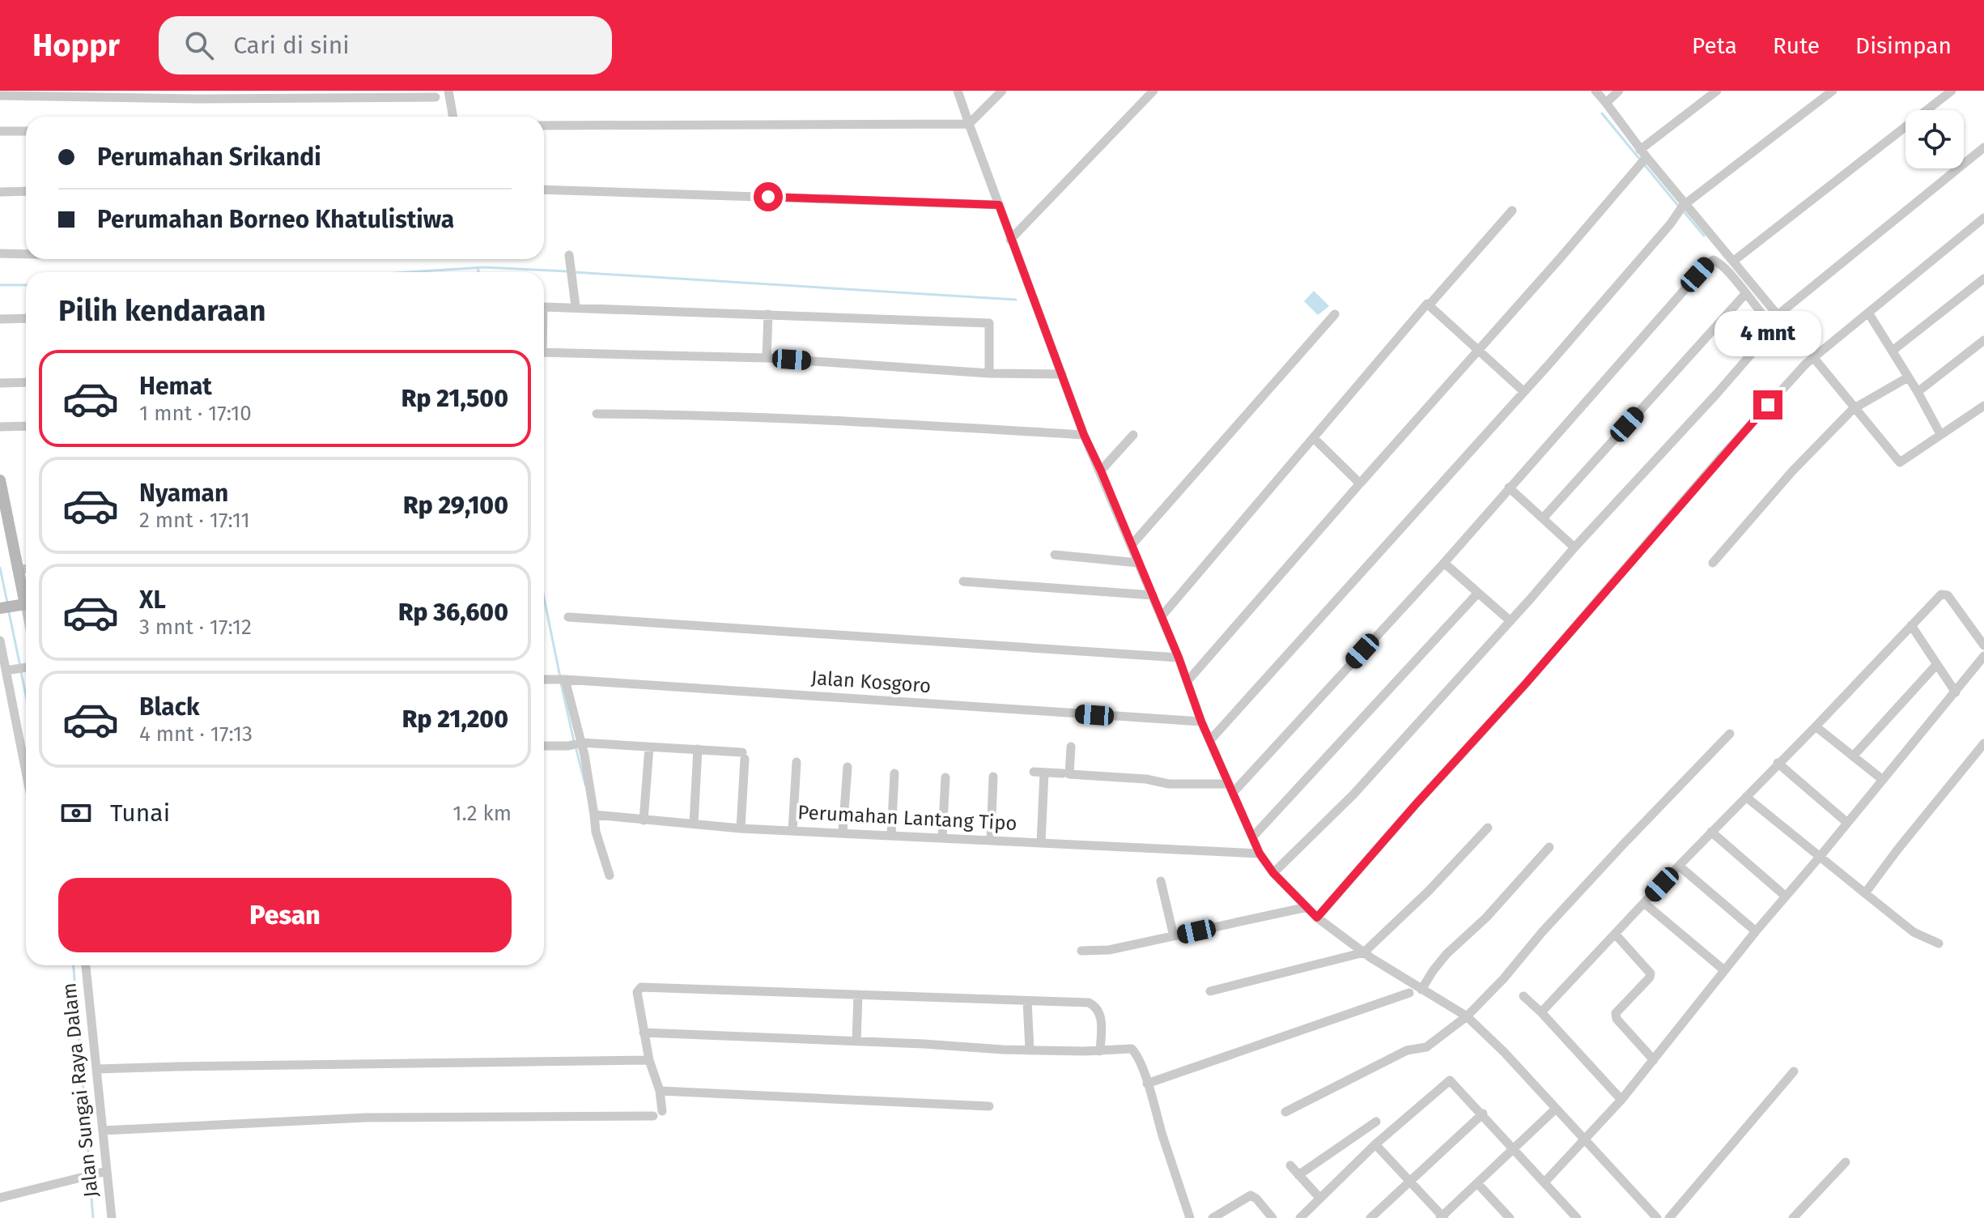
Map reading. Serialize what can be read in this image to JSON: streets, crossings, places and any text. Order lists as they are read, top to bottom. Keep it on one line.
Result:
{"streets":{"street":["Jalan Kosgoro","Perumahan Lantang Tipo","Jalan Sungai Raya Dalam"]},"page":{"header":"Hoppr","search":"Cari di sini","nav":["Peta","Rute","Disimpan"],"banner":["Perumahan Srikandi","Perumahan Borneo Khatulistiwa"],"heading":"Pilih kendaraan","bubble":"4 mnt","list":[{"name":"Hemat","note":"1 mnt · 17:10","value":"Rp 21,500"},{"name":"Nyaman","note":"2 mnt · 17:11","value":"Rp 29,100"},{"name":"XL","note":"3 mnt · 17:12","value":"Rp 36,600"},{"name":"Black","note":"4 mnt · 17:13","value":"Rp 21,200"}],"pay":["Tunai","1.2 km"],"buttons":"Pesan"}}
